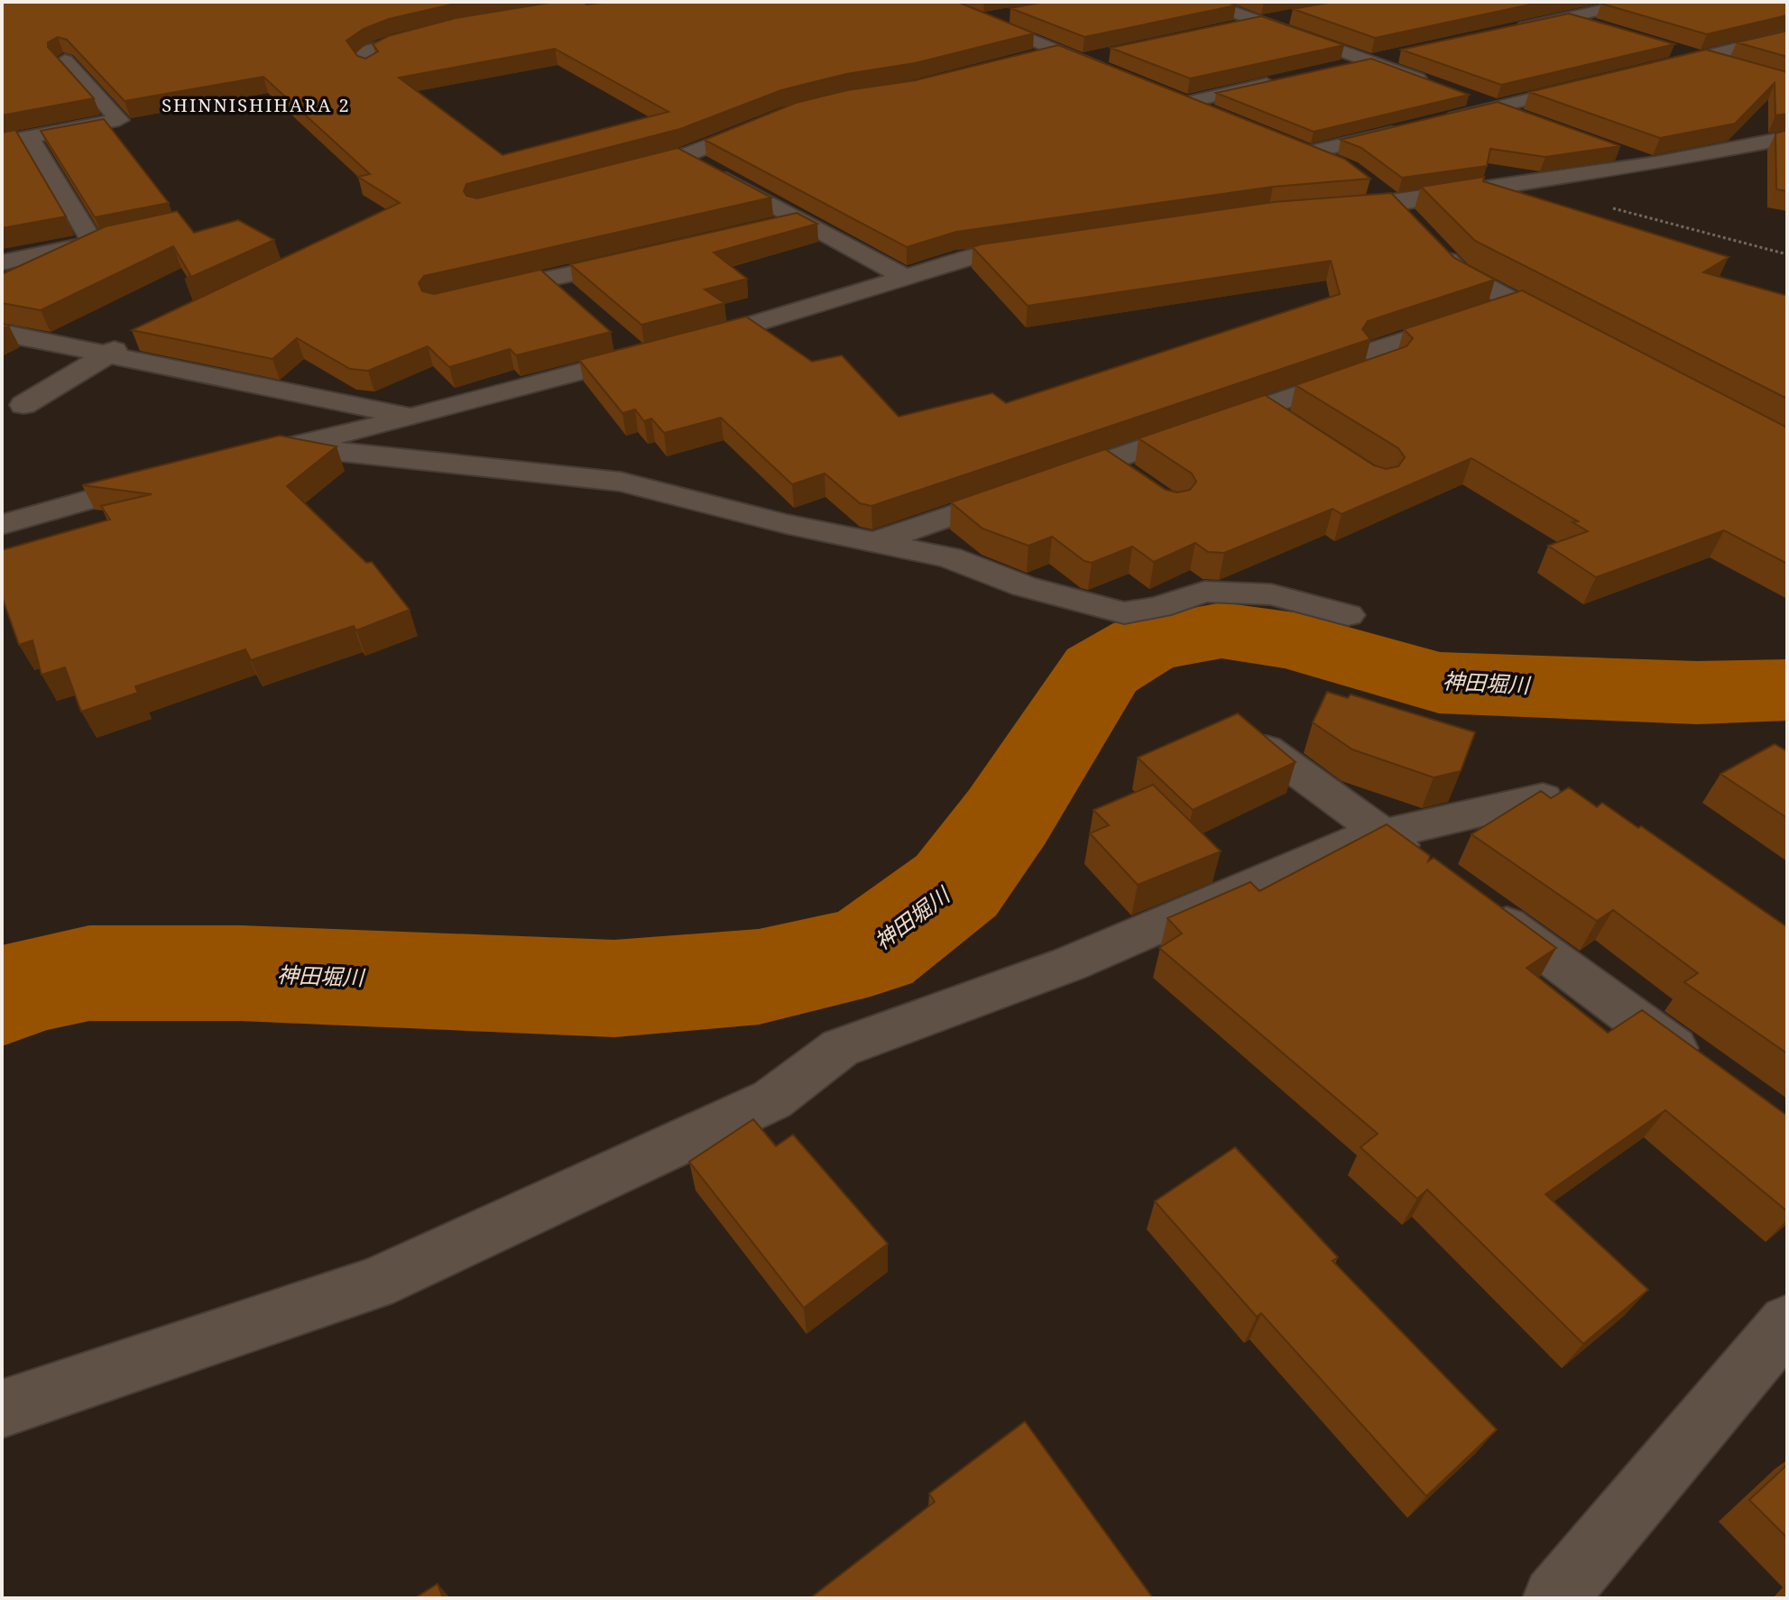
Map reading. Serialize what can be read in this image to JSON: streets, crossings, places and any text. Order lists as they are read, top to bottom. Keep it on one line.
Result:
{"districts":["SHINNISHIHARA 2"],"water":["神田堀川"]}
